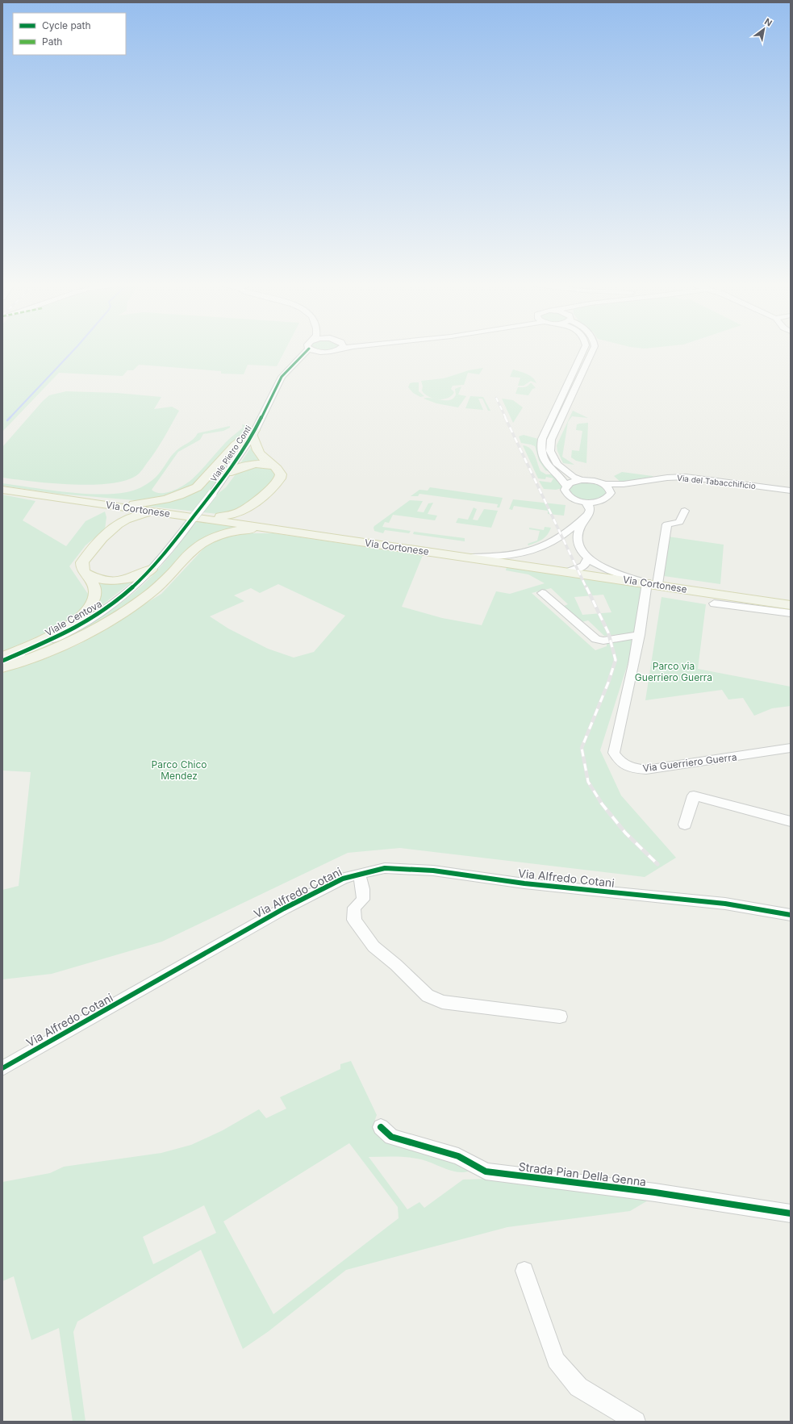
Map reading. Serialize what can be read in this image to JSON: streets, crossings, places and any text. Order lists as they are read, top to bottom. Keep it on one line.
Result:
{"streets":{"main road":["Via Cortonese"],"street":["Viale Pietro Conti","Via del Tabacchificio","Viale Centova","Via Guerriero Guerra","Via Alfredo Cotani","Strada Pian Della Genna"]},"crossings":[["Viale Pietro Conti","Via Cortonese"],["Viale Pietro Conti","Viale Centova"],["Via Cortonese","Viale Centova"],["Via Cortonese","Via Guerriero Guerra"]],"parks":["Parco via Guerriero Guerra","Parco Chico Mendez"],"legend":["Cycle path","Path"],"north":"top right"}
